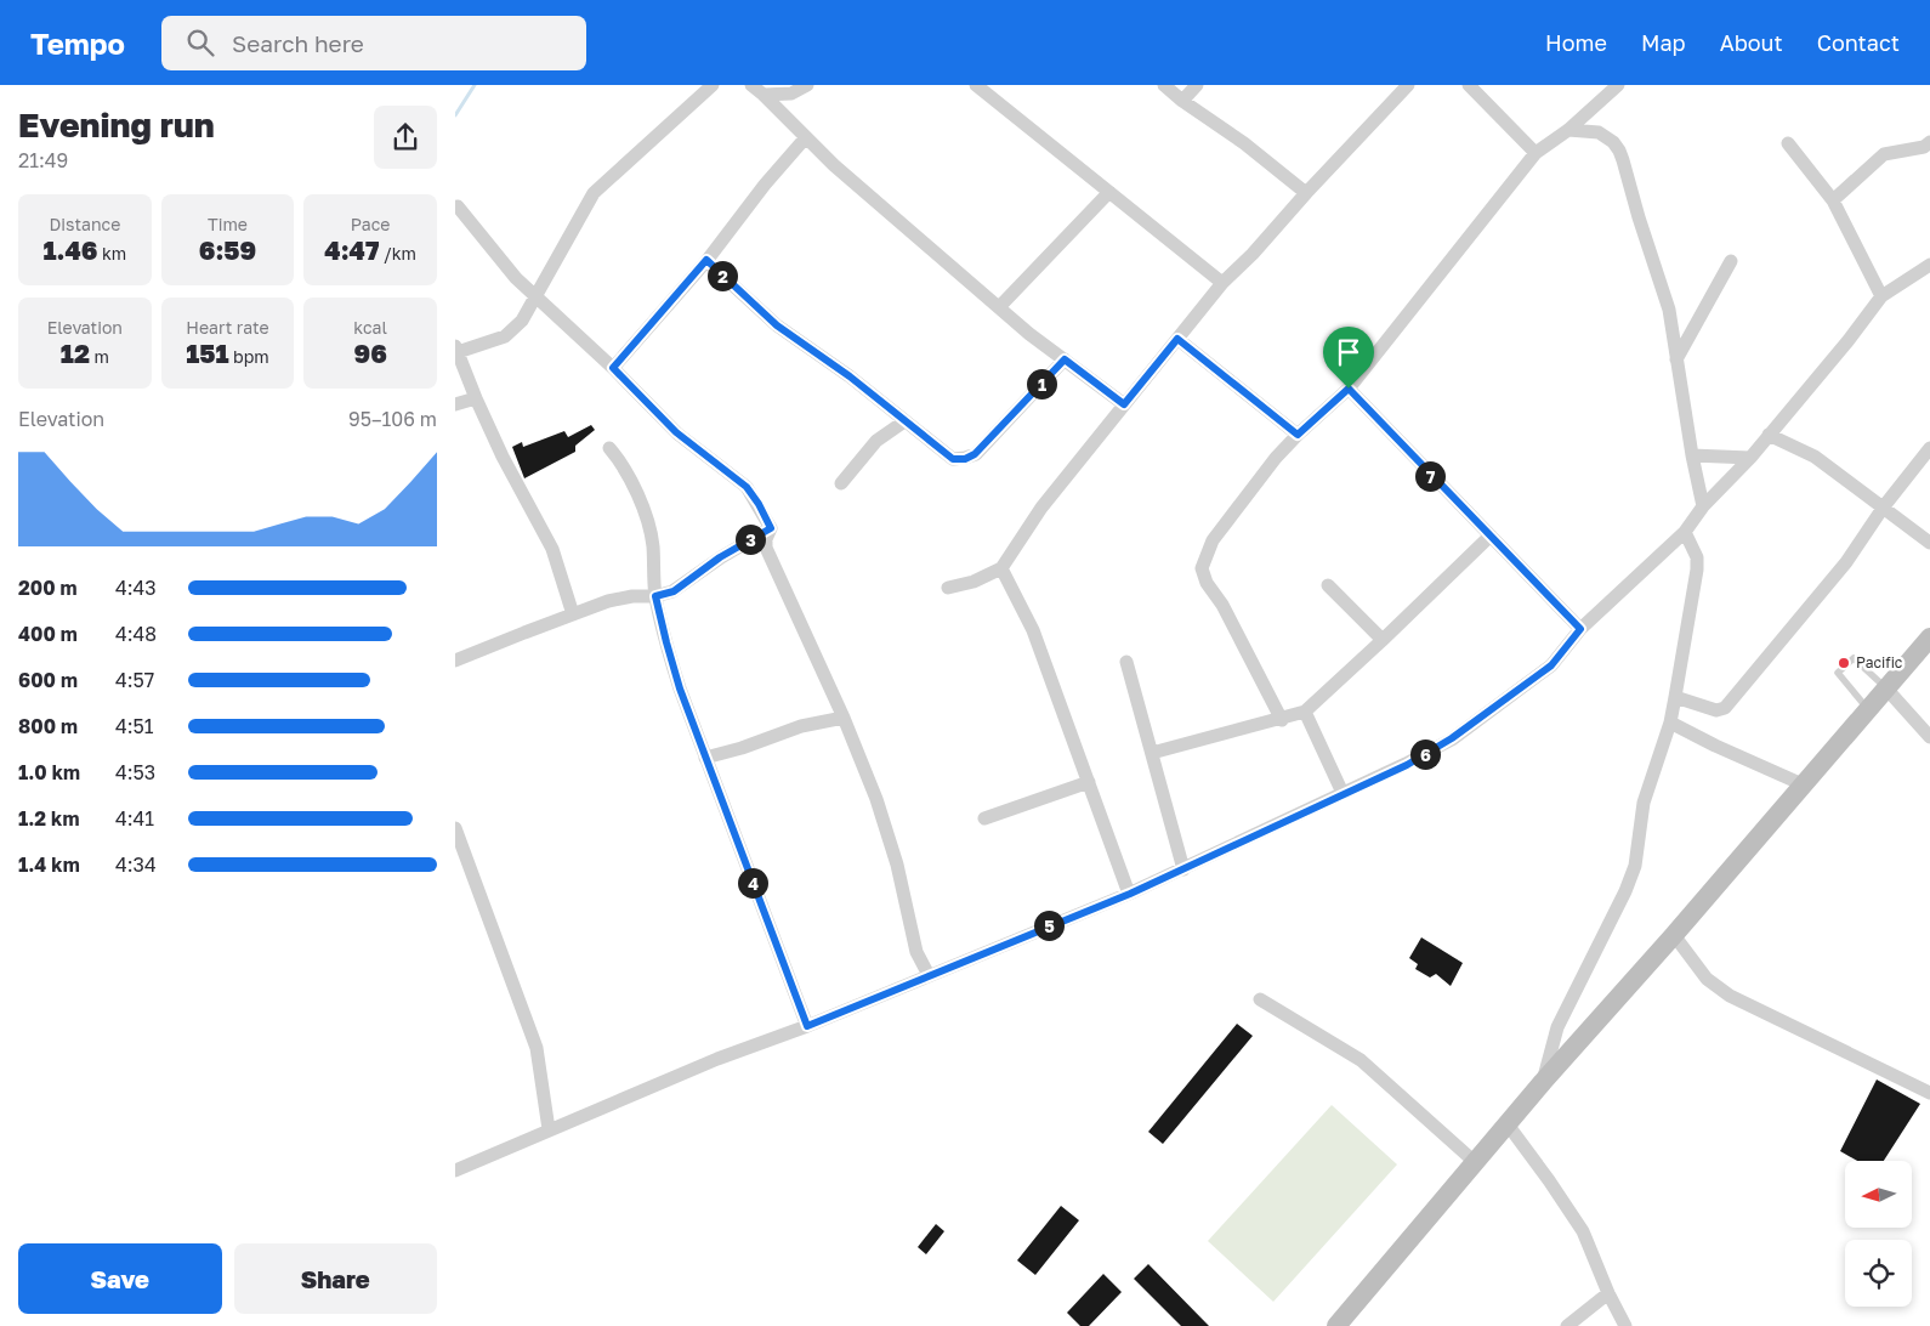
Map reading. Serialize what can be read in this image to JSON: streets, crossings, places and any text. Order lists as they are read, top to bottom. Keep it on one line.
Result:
{"places":["Pacific"],"north":"left","page":{"header":"Tempo","search":"Search here","nav":["Home","Map","About","Contact"],"heading":["Evening run","21:49"],"stats":[["Distance","1.46 km"],["Time","6:59"],["Pace","4:47 /km"],["Elevation","12 m"],["Heart rate","151 bpm"],["kcal","96"]],"pins":["2","1","7","3","6","4","5"],"chart":["Elevation","95–106 m"],"list":[{"name":"200 m","note":"4:43"},{"name":"400 m","note":"4:48"},{"name":"600 m","note":"4:57"},{"name":"800 m","note":"4:51"},{"name":"1.0 km","note":"4:53"},{"name":"1.2 km","note":"4:41"},{"name":"1.4 km","note":"4:34"}],"buttons":["Save","Share"]}}
